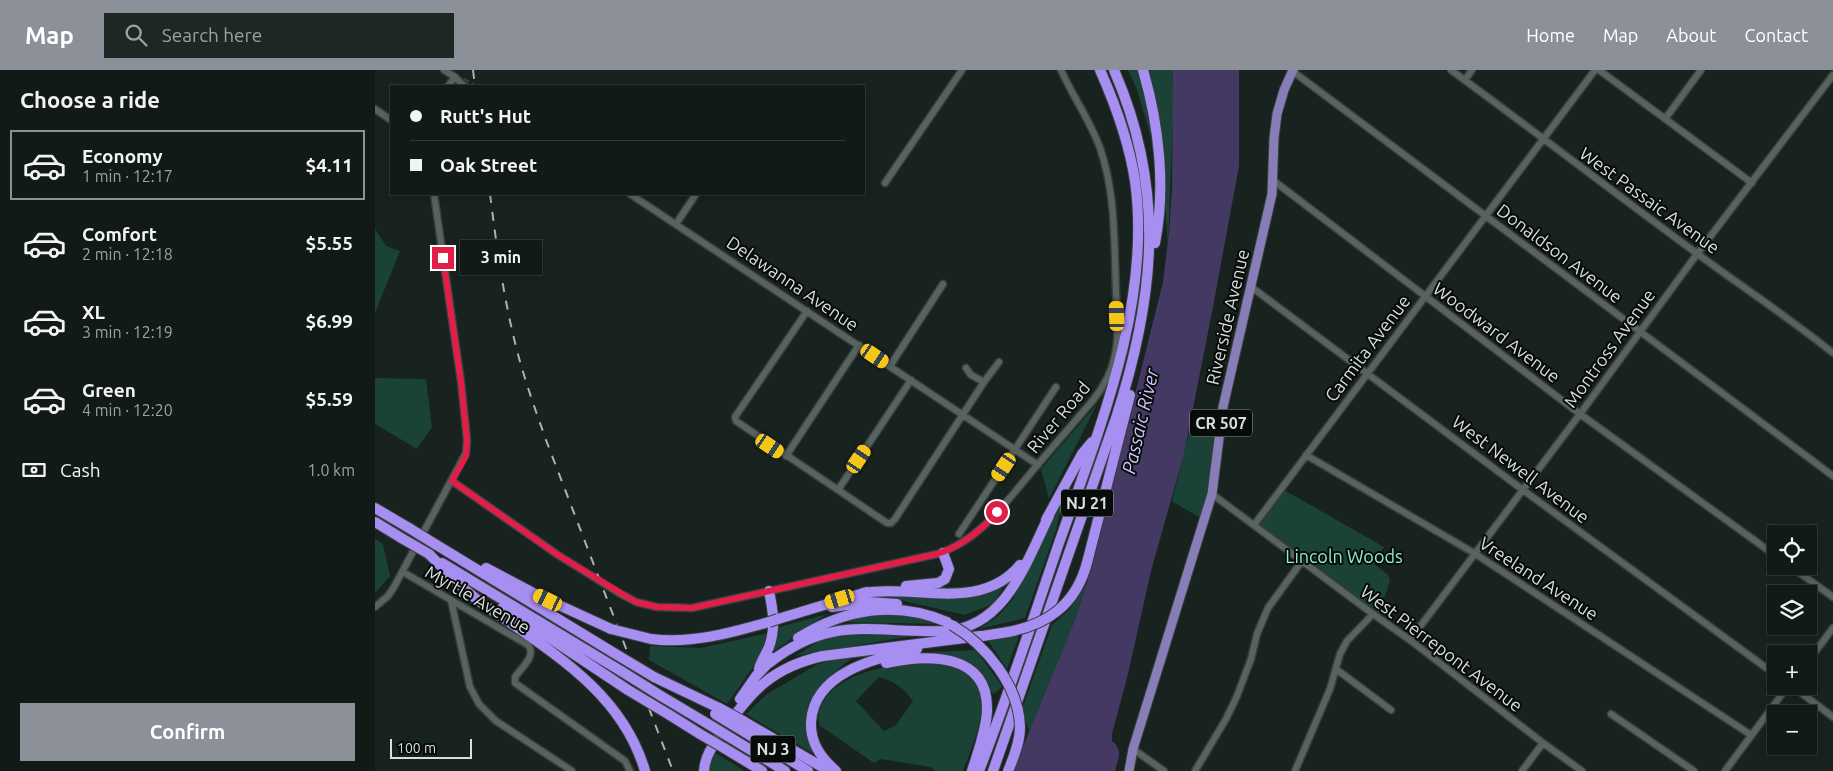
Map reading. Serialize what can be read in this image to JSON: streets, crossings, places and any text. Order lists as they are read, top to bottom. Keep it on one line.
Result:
{"streets":{"highway":["NJ 21","NJ 3"],"main road":["Riverside Avenue","CR 507"],"street":["West Passaic Avenue","Donaldson Avenue","Delawanna Avenue","Woodward Avenue","Carmita Avenue","Montross Avenue","River Road","West Newell Avenue","Vreeland Avenue","Myrtle Avenue","West Pierrepont Avenue"]},"crossings":[["West Passaic Avenue","Carmita Avenue"],["West Passaic Avenue","Montross Avenue"],["Donaldson Avenue","Riverside Avenue"],["Donaldson Avenue","Carmita Avenue"],["Donaldson Avenue","Montross Avenue"],["Delawanna Avenue","River Road"],["Riverside Avenue","Woodward Avenue"],["Riverside Avenue","West Newell Avenue"],["Riverside Avenue","West Pierrepont Avenue"],["Woodward Avenue","Carmita Avenue"],["Woodward Avenue","Montross Avenue"],["Carmita Avenue","West Newell Avenue"],["Carmita Avenue","Vreeland Avenue"],["Carmita Avenue","West Pierrepont Avenue"],["Montross Avenue","West Newell Avenue"],["Montross Avenue","Vreeland Avenue"],["Montross Avenue","West Pierrepont Avenue"]],"water":["Passaic River"],"parks":["Lincoln Woods"],"scale_bar":"100 m","page":{"header":"Map","search":"Search here","nav":["Home","Map","About","Contact"],"heading":"Choose a ride","banner":["Rutt's Hut","Oak Street"],"list":[{"name":"Economy","note":"1 min · 12:17","value":"$4.11"},{"name":"Comfort","note":"2 min · 12:18","value":"$5.55"},{"name":"XL","note":"3 min · 12:19","value":"$6.99"},{"name":"Green","note":"4 min · 12:20","value":"$5.59"}],"bubble":"3 min","pay":["Cash","1.0 km"],"map_buttons":["+","−"],"buttons":"Confirm","scale":"100 m"}}
